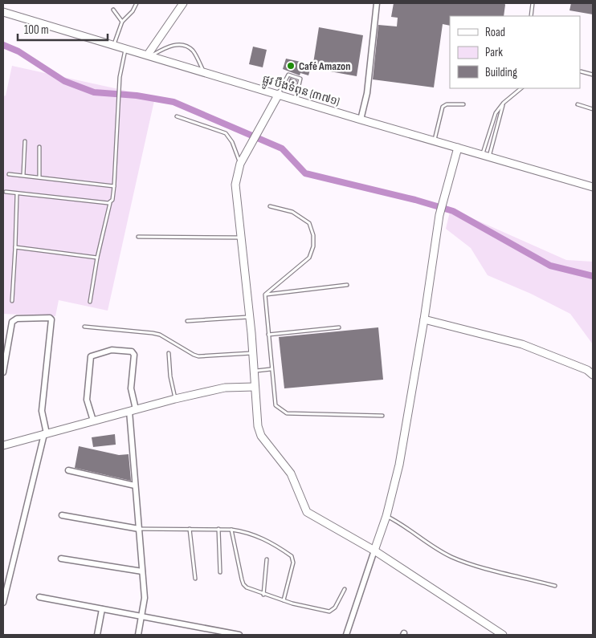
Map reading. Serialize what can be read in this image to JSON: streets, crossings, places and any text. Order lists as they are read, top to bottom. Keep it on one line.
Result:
{"streets":{"street":["ផ្លូវ បឹងទំពុន (៣៧១)"]},"places":["Café Amazon"],"legend":["Road","Park","Building"],"scale_bar":"100 m"}
